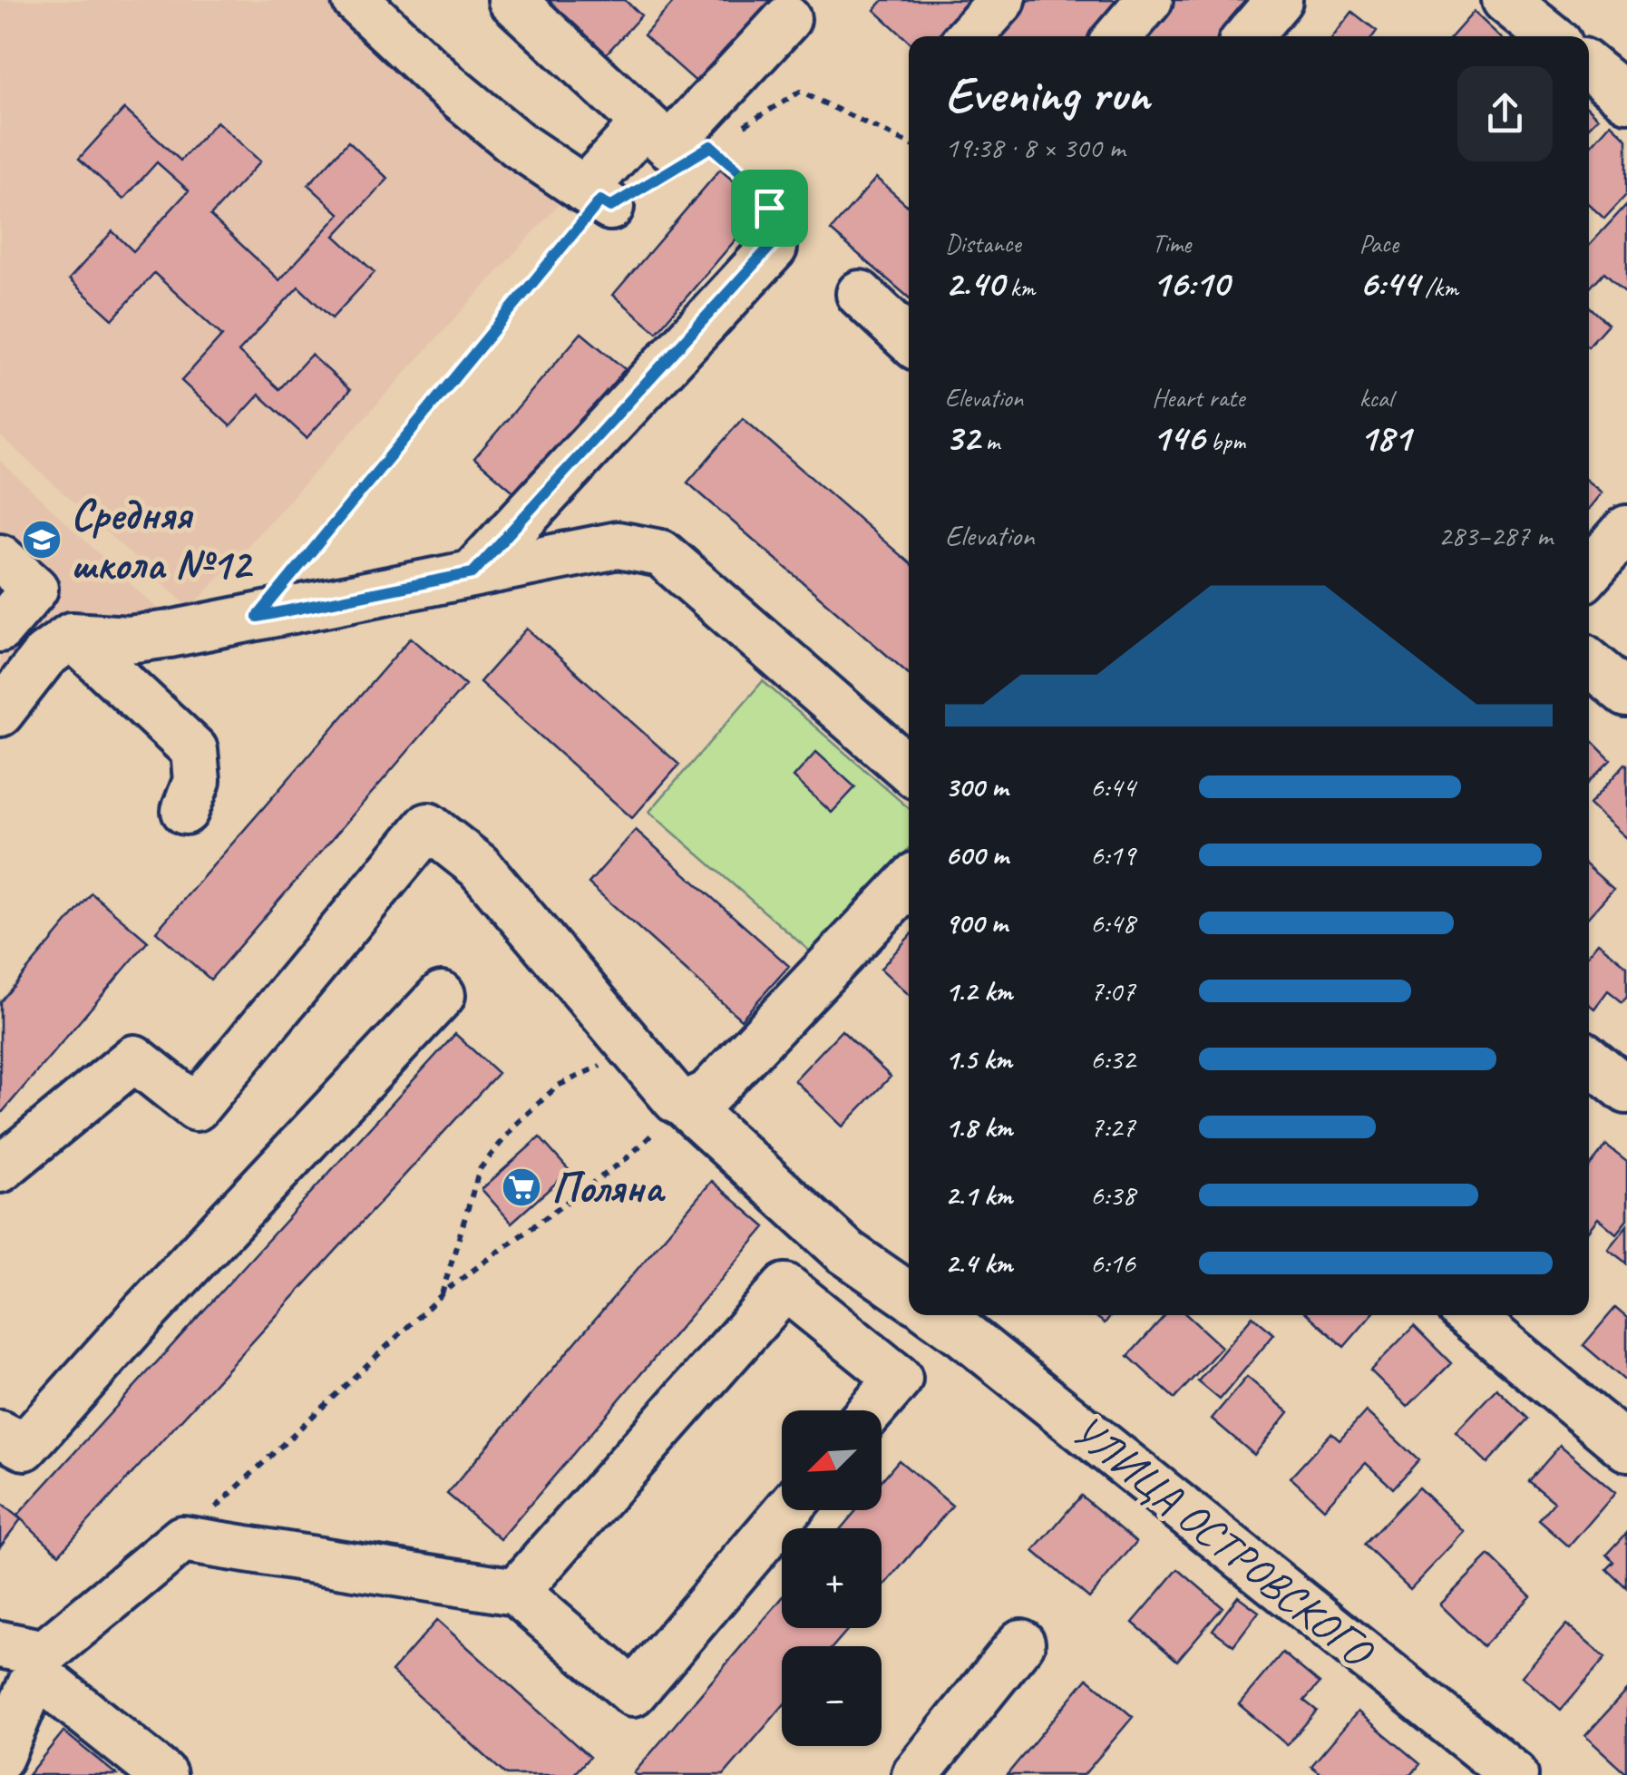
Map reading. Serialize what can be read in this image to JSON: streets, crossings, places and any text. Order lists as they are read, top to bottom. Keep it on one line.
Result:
{"streets":{"street":["УЛИЦА ОСТРОВСКОГО"]},"places":{"school or university":["Средняя школа №12"],"supermarket":["Поляна"]},"north":"bottom left","page":{"heading":["Evening run","19:38 · 8 × 300 m"],"stats":[["Distance","2.40 km"],["Time","16:10"],["Pace","6:44 /km"],["Elevation","32 m"],["Heart rate","146 bpm"],["kcal","181"]],"chart":["Elevation","283–287 m"],"list":[{"name":"300 m","note":"6:44"},{"name":"600 m","note":"6:19"},{"name":"900 m","note":"6:48"},{"name":"1.2 km","note":"7:07"},{"name":"1.5 km","note":"6:32"},{"name":"1.8 km","note":"7:27"},{"name":"2.1 km","note":"6:38"},{"name":"2.4 km","note":"6:16"}],"map_buttons":["+","−"]}}
